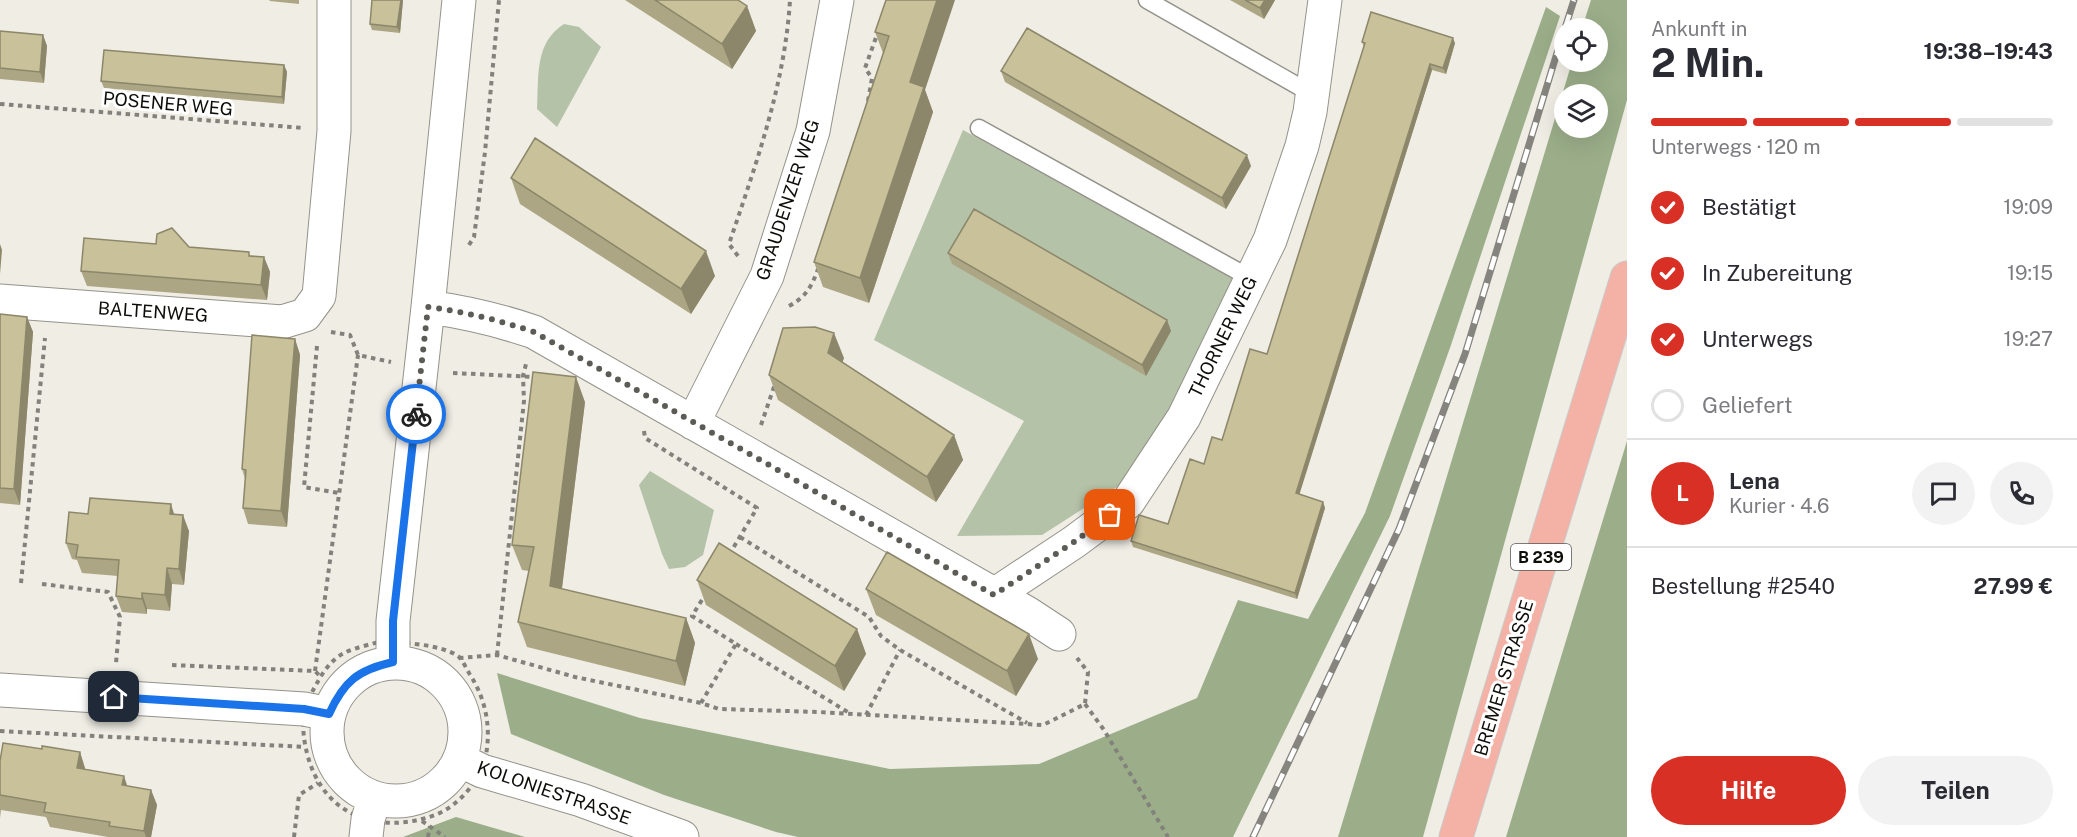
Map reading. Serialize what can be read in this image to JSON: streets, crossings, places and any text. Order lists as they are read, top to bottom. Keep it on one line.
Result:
{"streets":{"main road":["B 239","BREMER STRASSE"],"street":["GRAUDENZER WEG","BALTENWEG","THORNER WEG","KOLONIESTRASSE"],"path":["POSENER WEG"]},"page":{"heading":["2 Min.","Ankunft in","19:38–19:43"],"panel":["Lena","Kurier · 4.6","Bestellung #2540","27.99 €"],"bar":"Unterwegs · 120 m","list":[["Bestätigt","19:09"],["In Zubereitung","19:15"],["Unterwegs","19:27"],"Geliefert"],"round":"L","buttons":["Hilfe","Teilen"]}}
